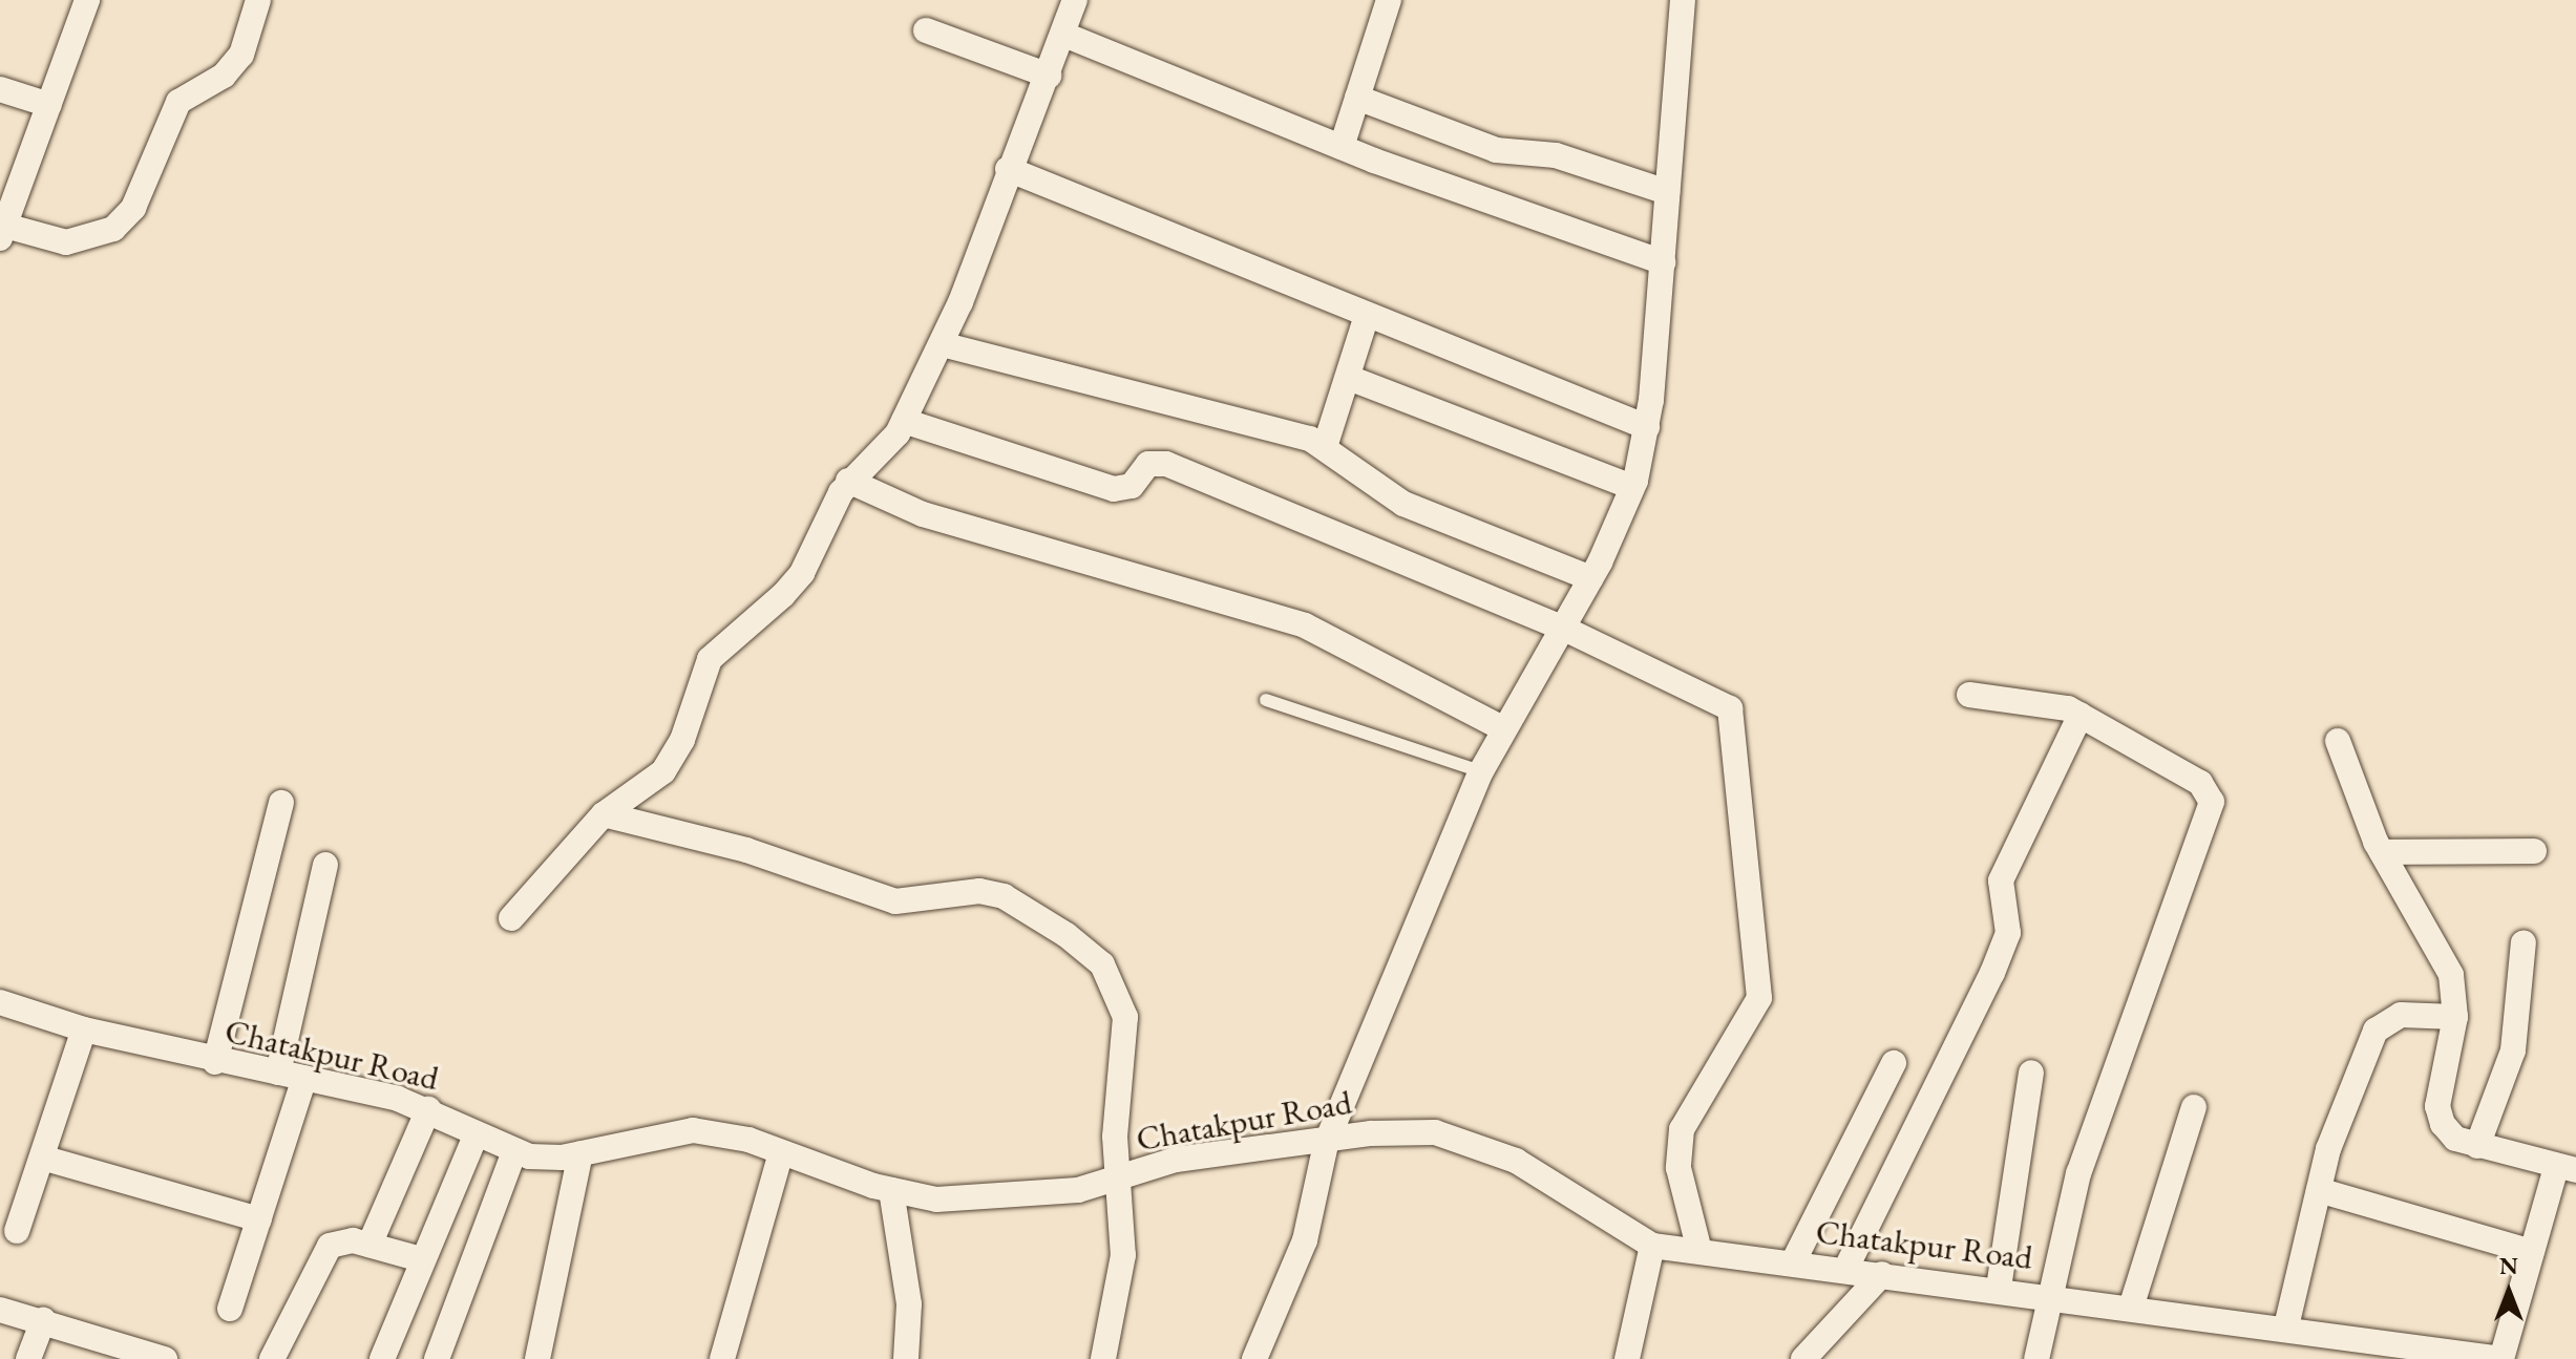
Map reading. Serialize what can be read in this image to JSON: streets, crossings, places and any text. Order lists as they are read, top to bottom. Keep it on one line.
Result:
{"streets":{"street":["Chatakpur Road"]},"north":"top"}
